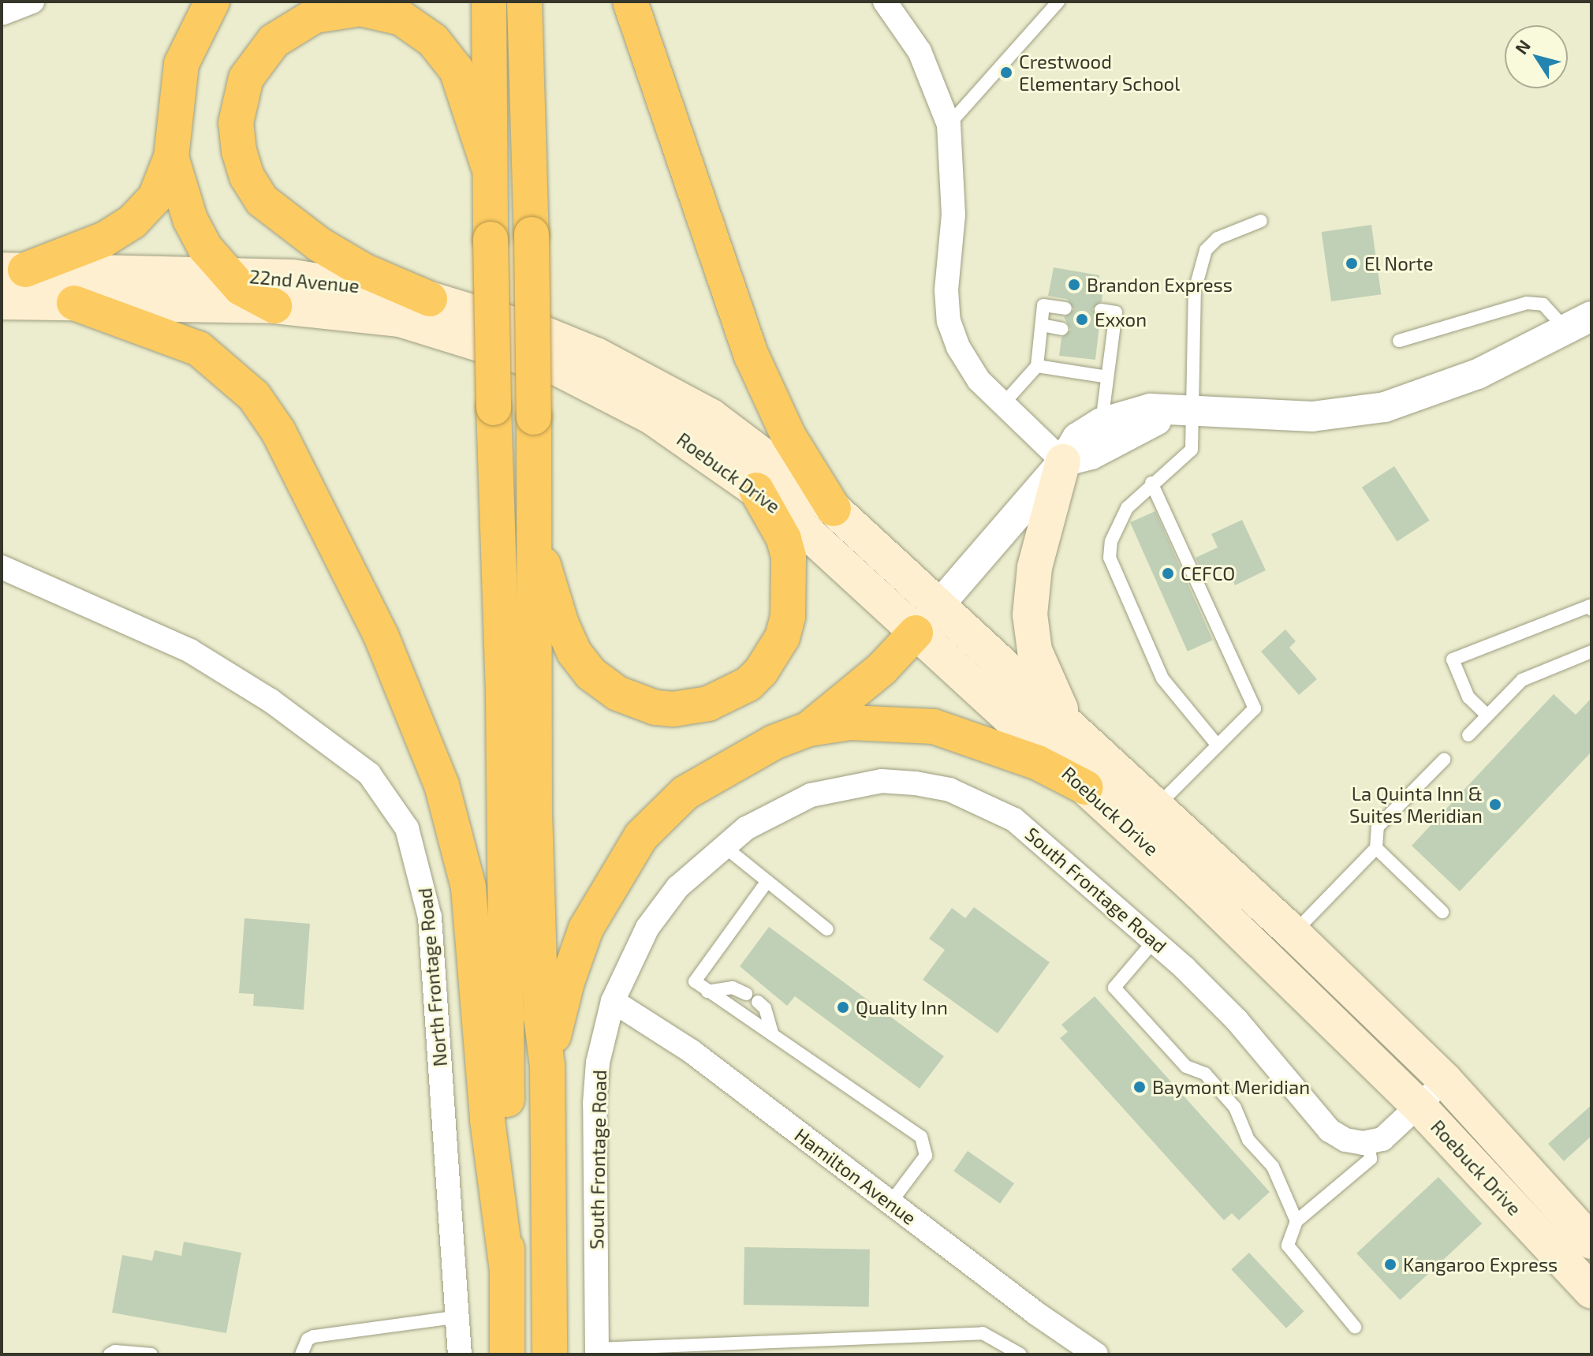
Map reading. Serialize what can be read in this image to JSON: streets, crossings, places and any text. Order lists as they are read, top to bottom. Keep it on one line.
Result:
{"streets":{"main road":["22nd Avenue","Roebuck Drive"],"street":["South Frontage Road","North Frontage Road","Hamilton Avenue"]},"crossings":[["22nd Avenue","Roebuck Drive"],["South Frontage Road","Hamilton Avenue"]],"places":["Crestwood Elementary School","El Norte","Brandon Express","Exxon","CEFCO","La Quinta Inn & Suites Meridian","Quality Inn","Baymont Meridian","Kangaroo Express"],"north":"top left"}
